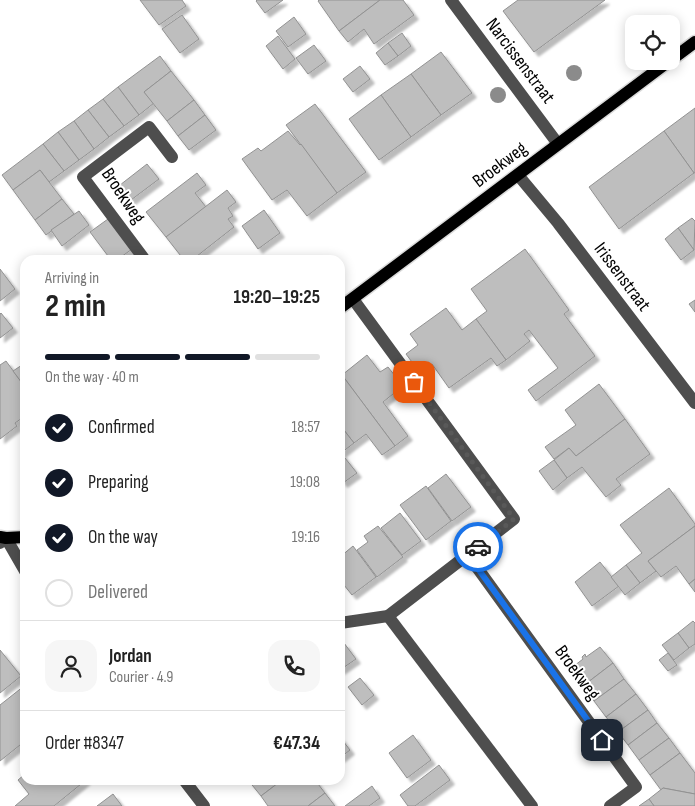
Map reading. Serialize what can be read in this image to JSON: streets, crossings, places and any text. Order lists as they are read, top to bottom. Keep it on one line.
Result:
{"streets":{"main road":["Broekweg"],"street":["Narcissenstraat","Irissenstraat"]},"crossings":[["Narcissenstraat","Broekweg"],["Broekweg","Irissenstraat"]],"page":{"heading":["2 min","Arriving in","19:20–19:25"],"panel":["Jordan","Courier · 4.9","Order #8347","€47.34"],"bar":"On the way · 40 m","list":[["Confirmed","18:57"],["Preparing","19:08"],["On the way","19:16"],"Delivered"]}}
